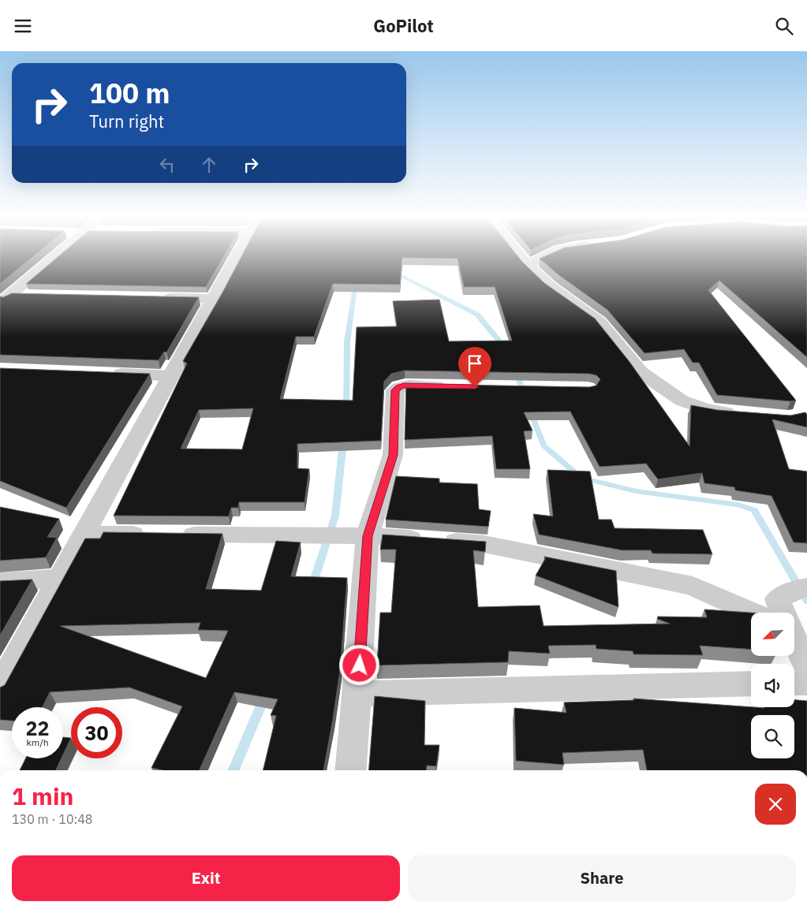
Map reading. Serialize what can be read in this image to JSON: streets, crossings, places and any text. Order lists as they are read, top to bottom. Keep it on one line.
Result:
{"north":"bottom left","page":{"header":"GoPilot","turn":["100 m","Turn right"],"speed":"22 km/h","limit":"30","heading":["1 min","130 m · 10:48"],"buttons":["Exit","Share"]}}
